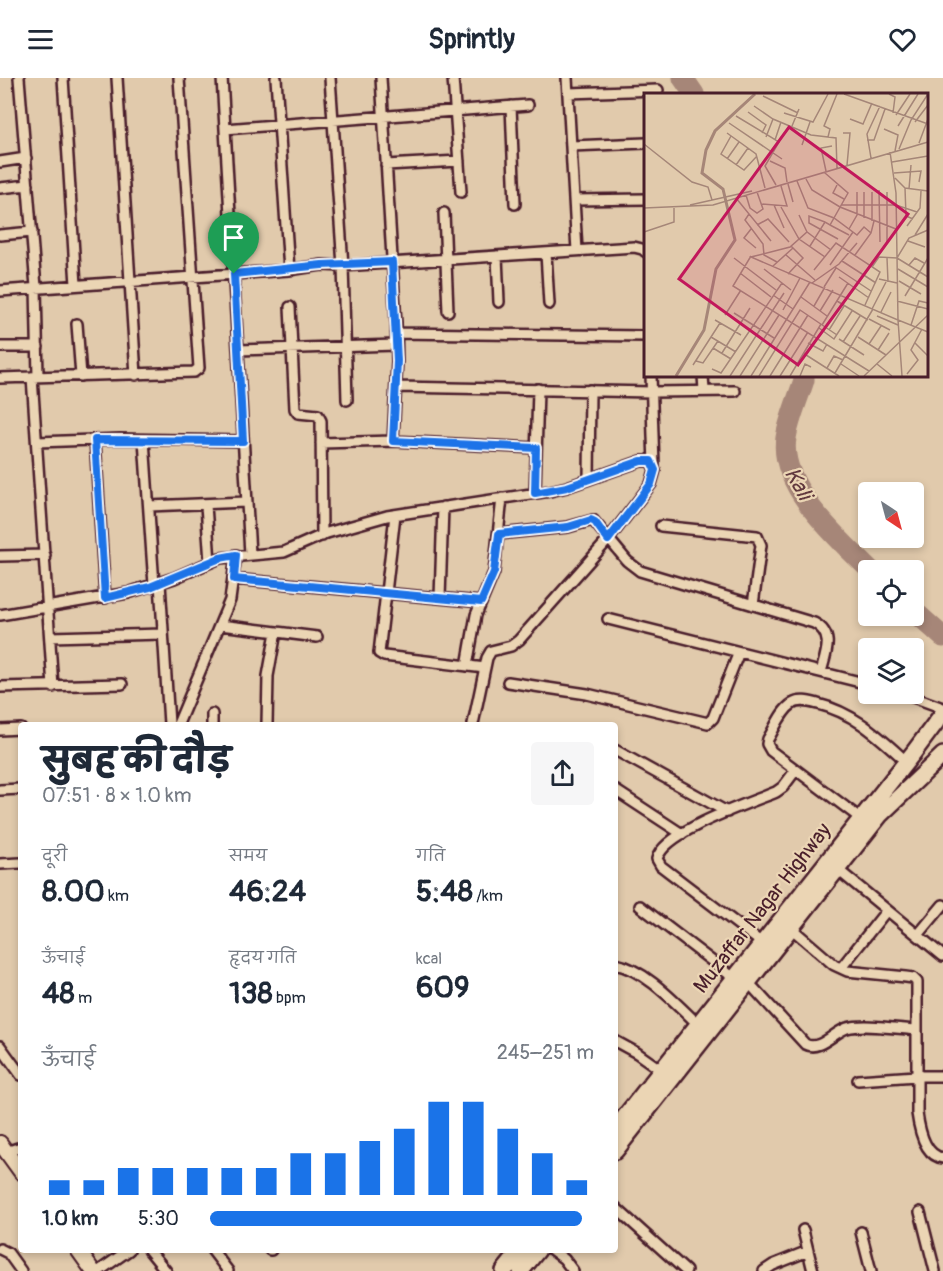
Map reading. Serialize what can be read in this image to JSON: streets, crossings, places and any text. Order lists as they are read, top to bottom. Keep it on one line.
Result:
{"streets":{"main road":["Muzaffar Nagar Highway"]},"water":["Kali"],"north":"bottom right","page":{"header":"Sprintly","heading":["सुबह की दौड़","07:51 · 8 × 1.0 km"],"stats":[["दूरी","8.00 km"],["समय","46:24"],["गति","5:48 /km"],["ऊँचाई","48 m"],["हृदय गति","138 bpm"],["kcal","609"]],"chart":["ऊँचाई","245–251 m"],"list":[{"name":"1.0 km","note":"5:30"}]}}
